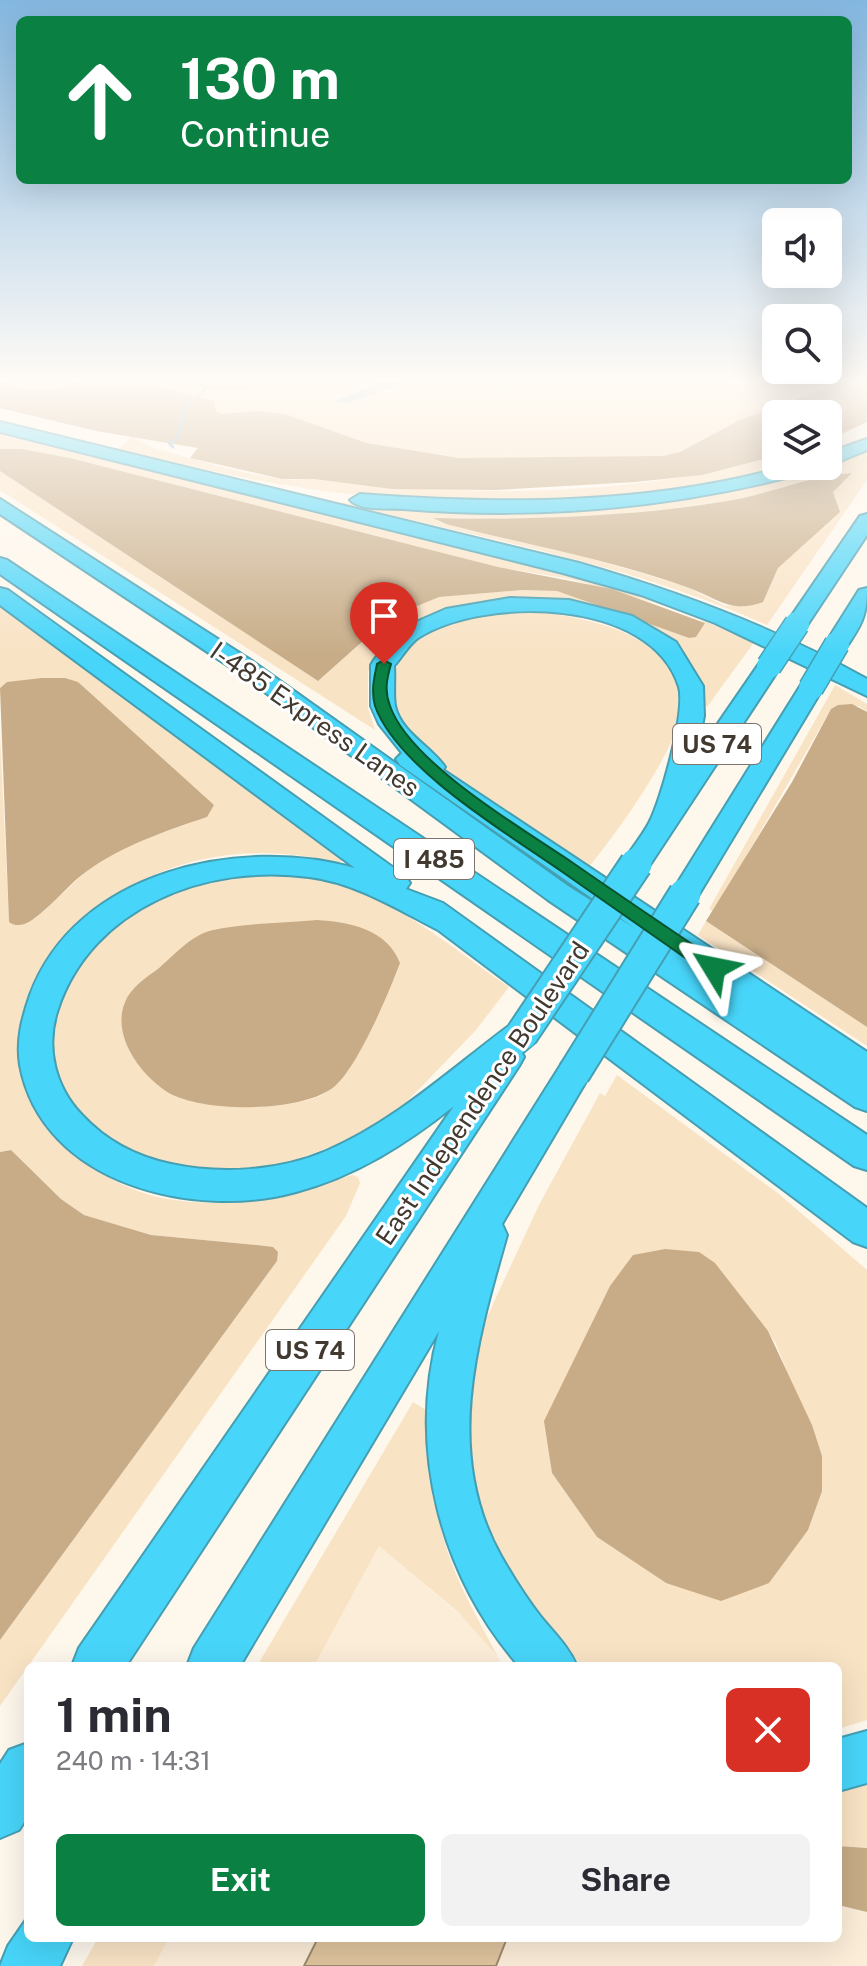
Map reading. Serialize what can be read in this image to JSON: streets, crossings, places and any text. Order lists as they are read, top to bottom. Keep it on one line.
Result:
{"streets":{"highway":["I-485 Express Lanes","US 74","I 485","East Independence Boulevard"]},"page":{"turn":["130 m","Continue"],"heading":["1 min","240 m · 14:31"],"buttons":["Exit","Share"]}}
